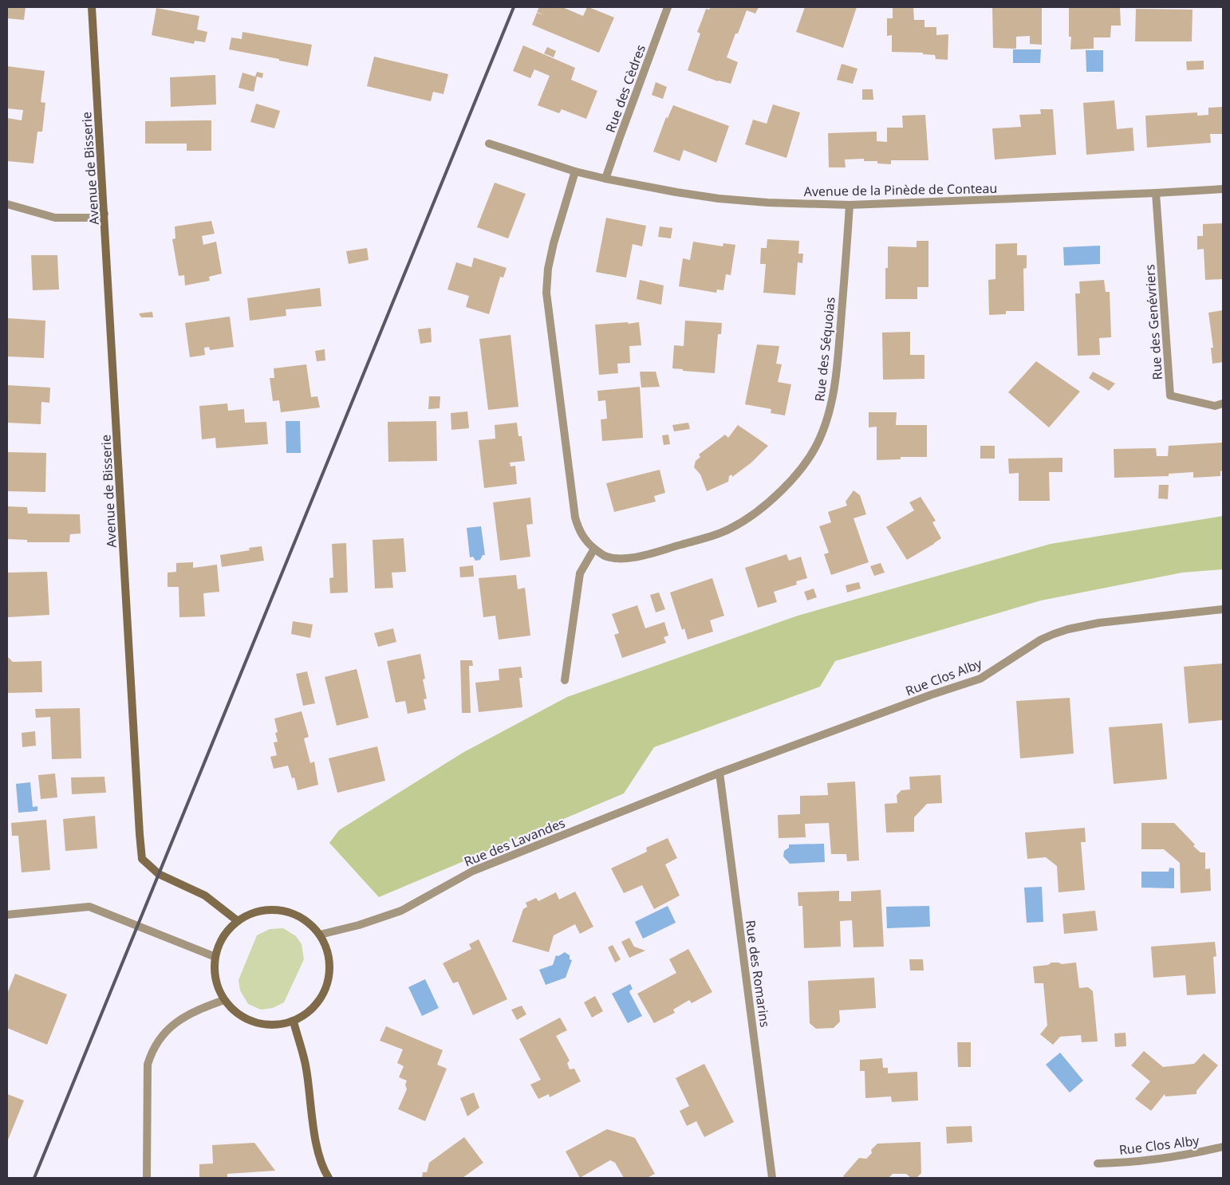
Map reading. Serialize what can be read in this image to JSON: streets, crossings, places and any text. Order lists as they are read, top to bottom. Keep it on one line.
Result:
{"streets":{"street":["Rue des Cèdres","Avenue de Bisserie","Avenue de la Pinède de Conteau","Rue des Genévriers","Rue des Séquoias","Rue Clos Alby","Rue des Lavandes","Rue des Romarins"]},"crossings":[["Rue des Cèdres","Avenue de la Pinède de Conteau"],["Avenue de Bisserie","Rue des Lavandes"],["Avenue de la Pinède de Conteau","Rue des Genévriers"],["Avenue de la Pinède de Conteau","Rue des Séquoias"],["Rue Clos Alby","Rue des Lavandes"],["Rue Clos Alby","Rue des Romarins"],["Rue des Lavandes","Rue des Romarins"]]}
